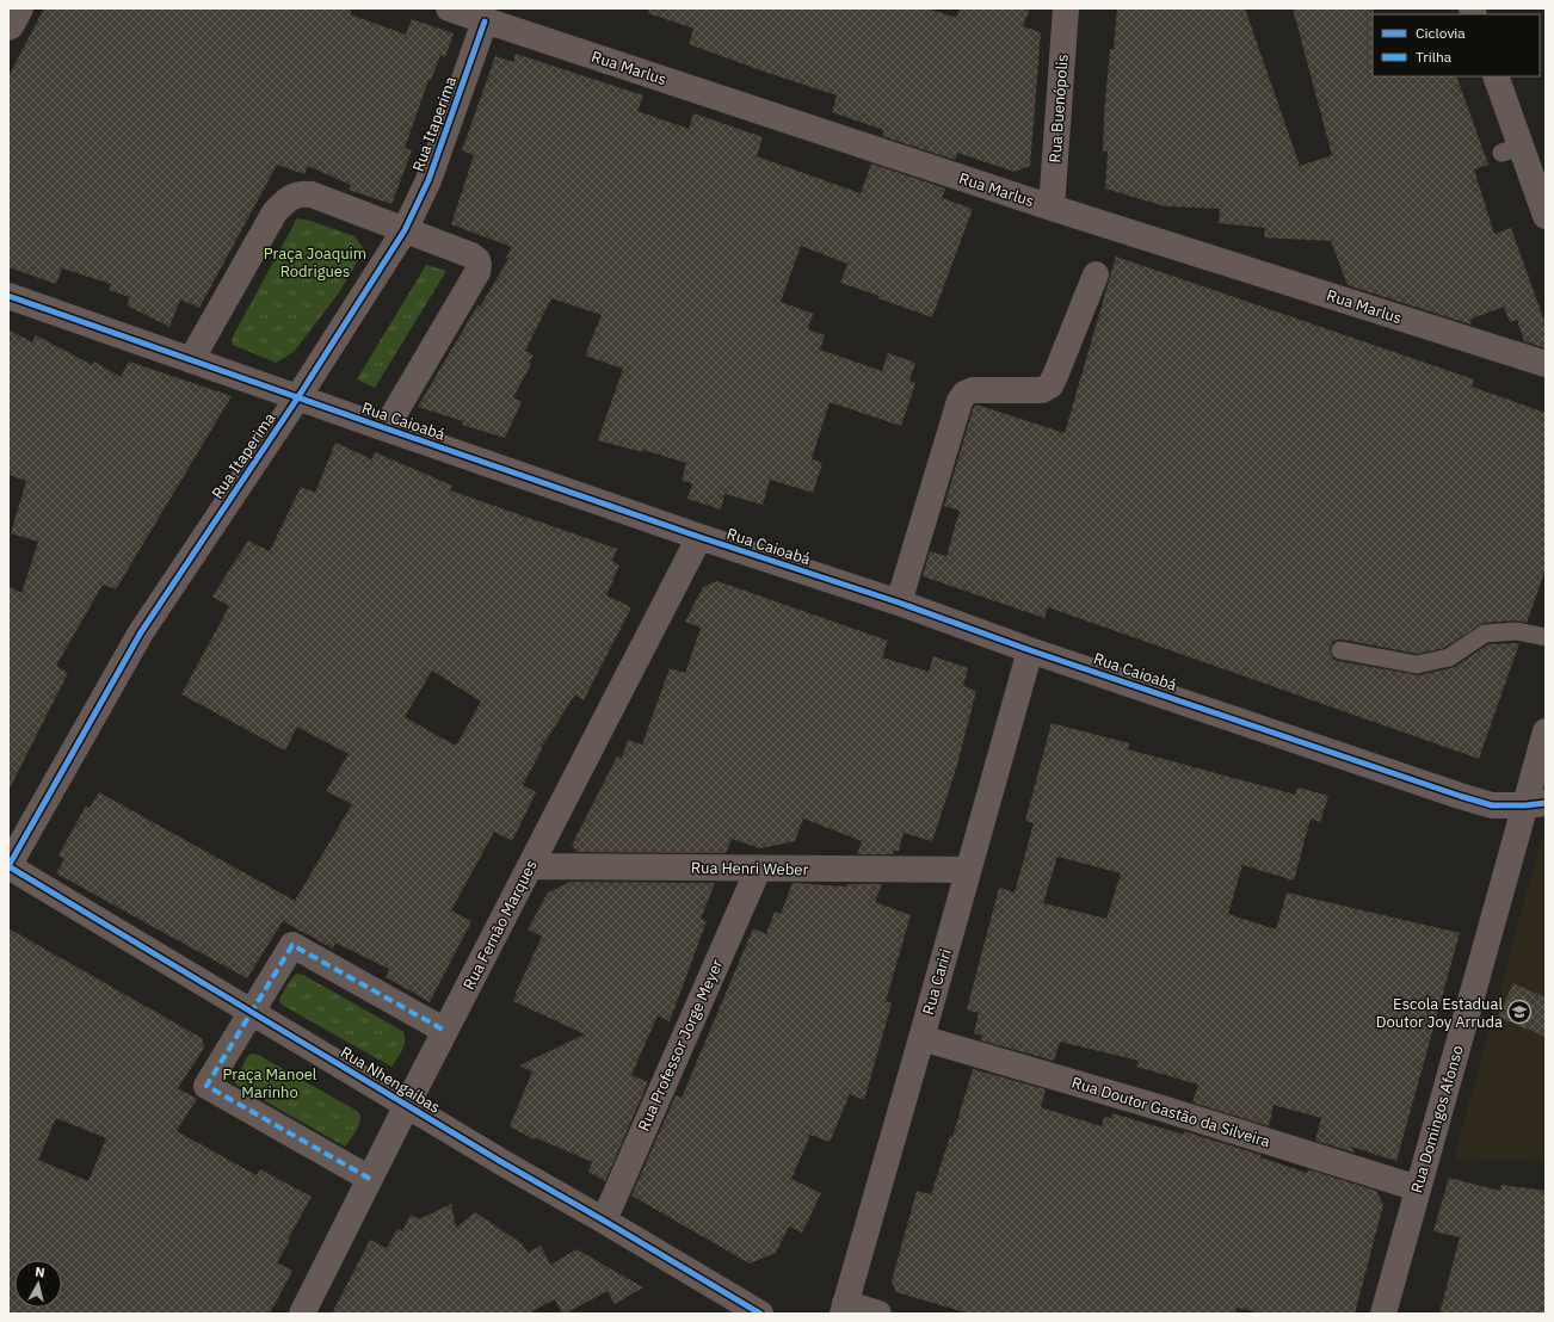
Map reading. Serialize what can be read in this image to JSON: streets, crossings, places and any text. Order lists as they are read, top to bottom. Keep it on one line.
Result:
{"streets":{"street":["Rua Marlus","Rua Buenópolis","Rua Itaperima","Rua Caioabá","Rua Henri Weber","Rua Fernão Marques","Rua Cariri","Rua Professor Jorge Meyer","Rua Nhengaíbas","Rua Doutor Gastão da Silveira","Rua Domingos Afonso"]},"crossings":[["Rua Marlus","Rua Buenópolis"],["Rua Marlus","Rua Itaperima"],["Rua Itaperima","Rua Caioabá"],["Rua Itaperima","Rua Nhengaíbas"],["Rua Caioabá","Rua Fernão Marques"],["Rua Caioabá","Rua Cariri"],["Rua Caioabá","Rua Domingos Afonso"],["Rua Henri Weber","Rua Fernão Marques"],["Rua Henri Weber","Rua Cariri"],["Rua Henri Weber","Rua Professor Jorge Meyer"],["Rua Fernão Marques","Rua Nhengaíbas"],["Rua Cariri","Rua Doutor Gastão da Silveira"],["Rua Professor Jorge Meyer","Rua Nhengaíbas"],["Rua Doutor Gastão da Silveira","Rua Domingos Afonso"]],"parks":["Praça Joaquim Rodrigues","Praça Manoel Marinho"],"places":{"school or university":["Escola Estadual Doutor Joy Arruda"]},"legend":["Ciclovia","Trilha"],"north":"top"}
